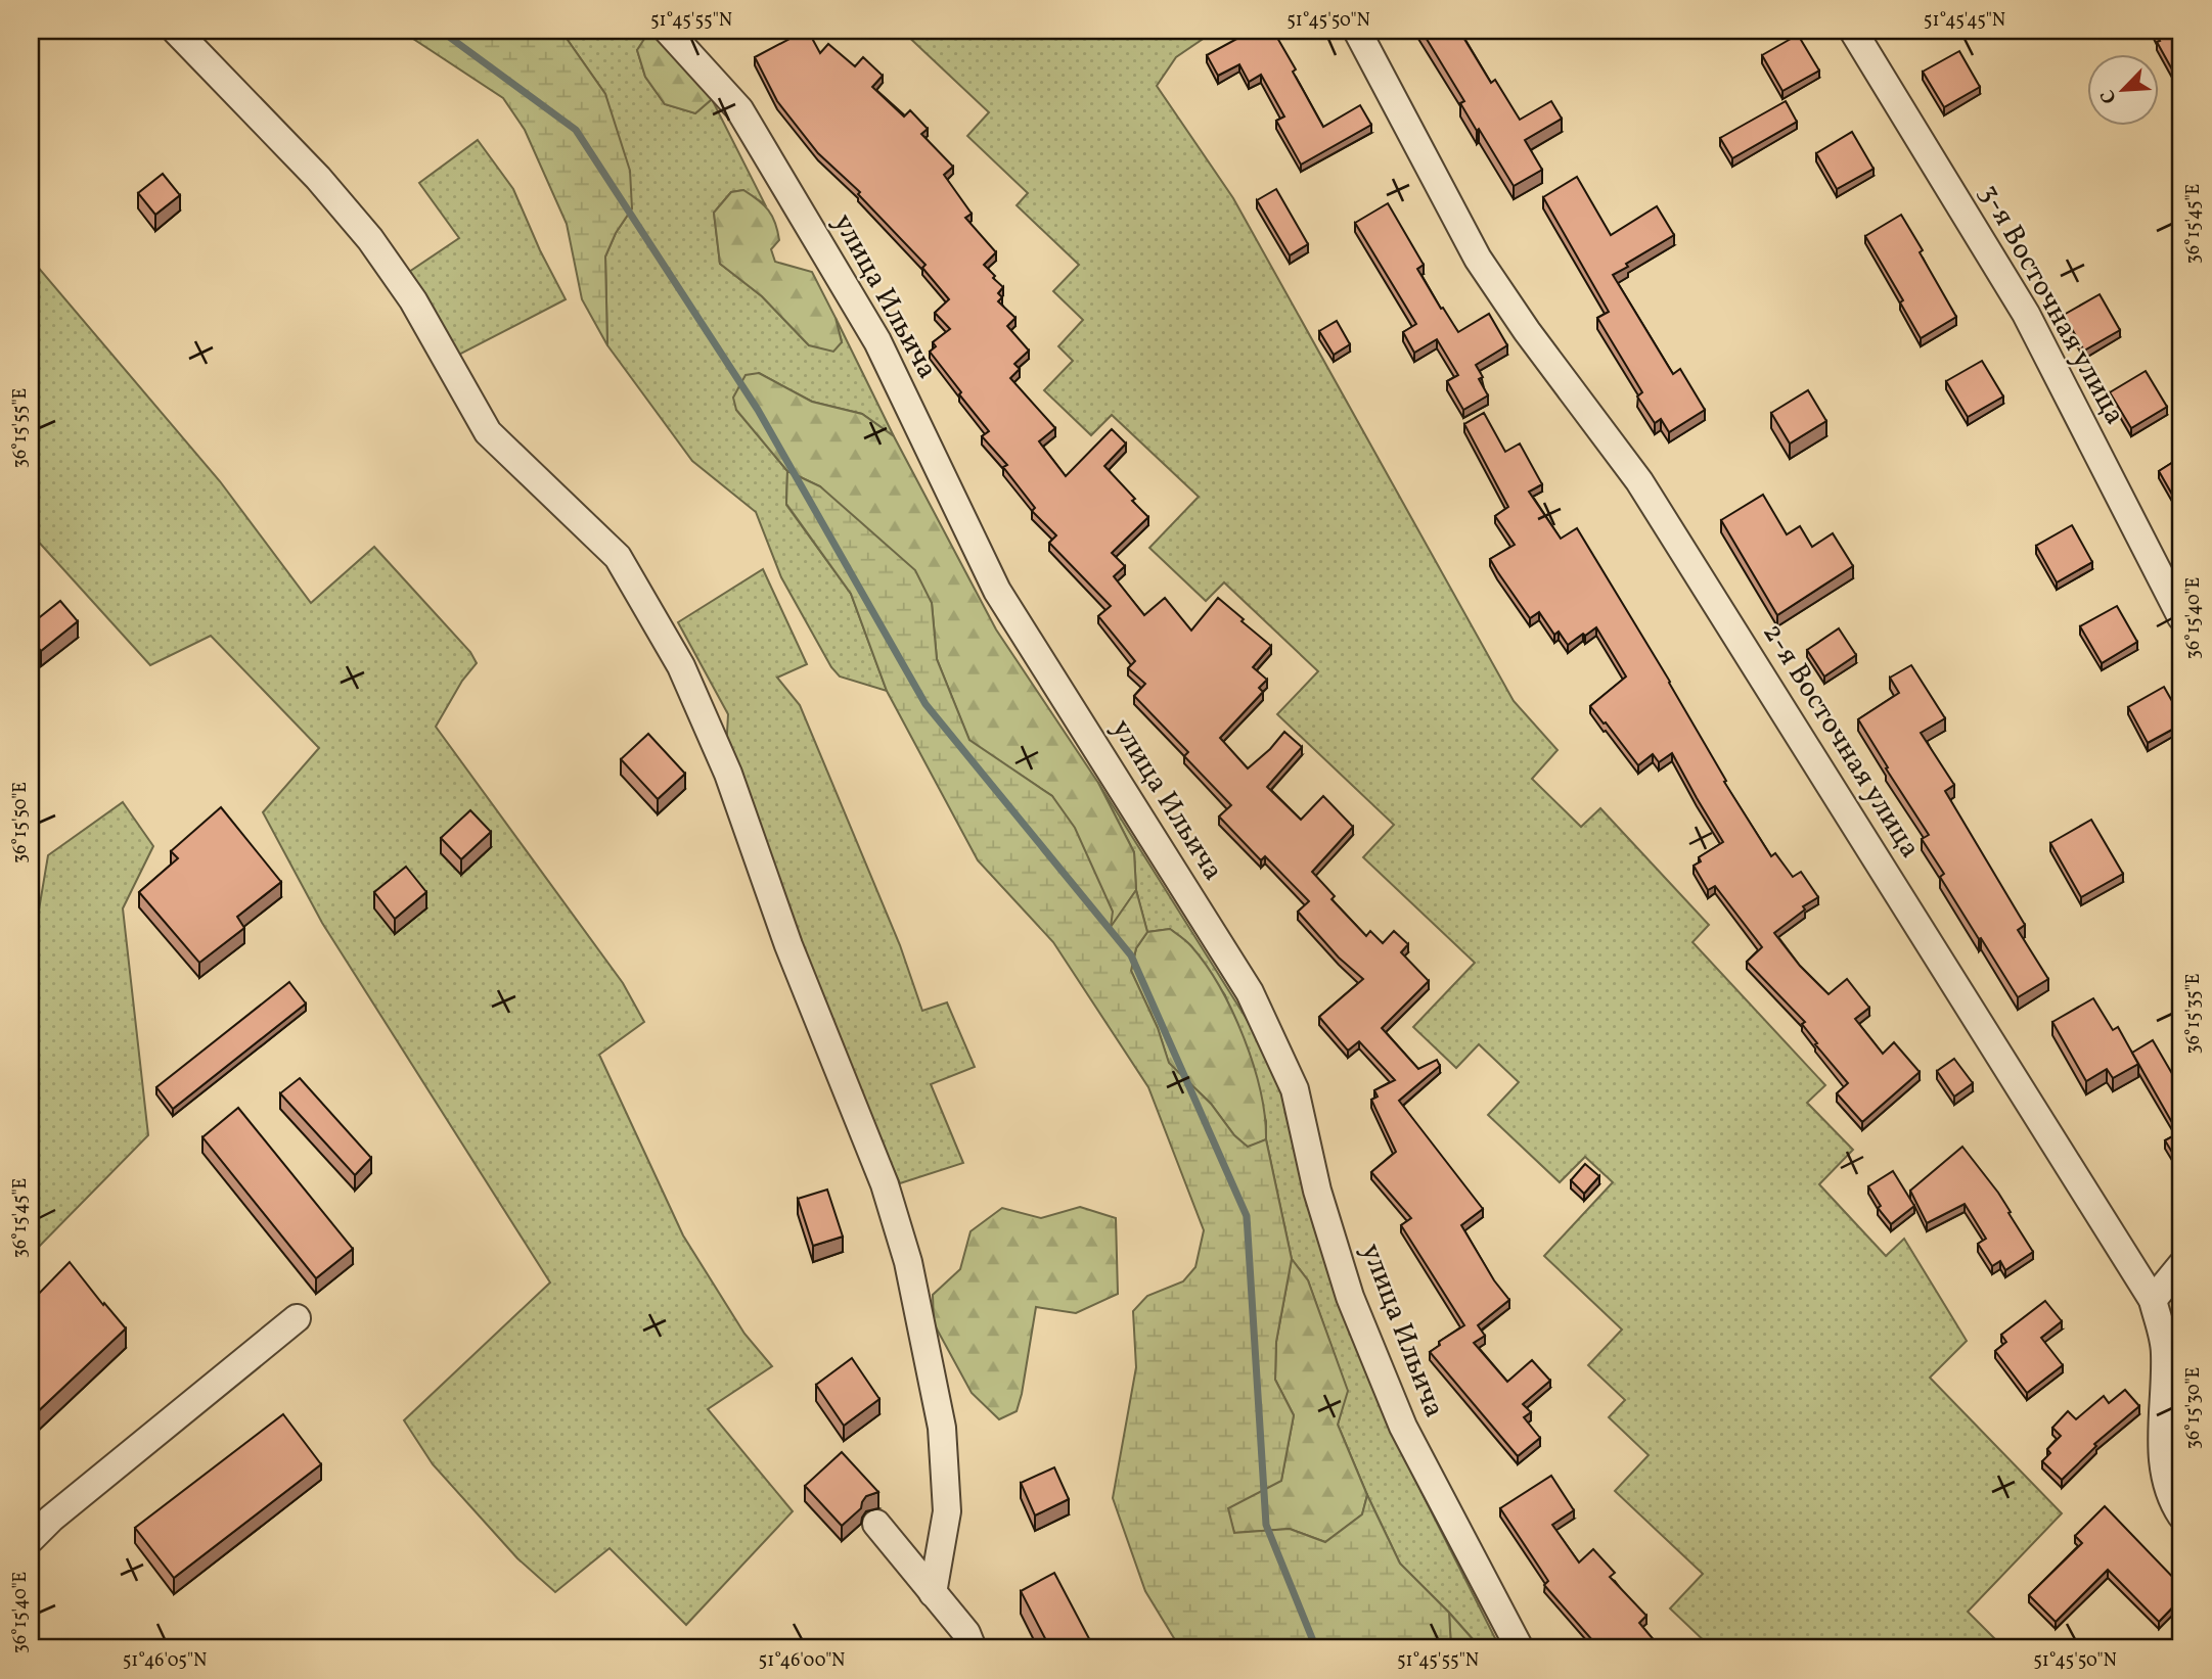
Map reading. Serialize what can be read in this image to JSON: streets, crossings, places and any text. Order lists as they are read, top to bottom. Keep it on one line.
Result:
{"streets":{"street":["улица Ильича","3-я Восточная улица","2-я Восточная улица"]},"north":"bottom left","coordinates":["51°45'55\"N","51°45'50\"N","51°45'45\"N","36°15'45\"E","36°15'55\"E","36°15'40\"E","36°15'50\"E","36°15'35\"E","36°15'30\"E","51°46'05\"N","51°46'00\"N"]}
